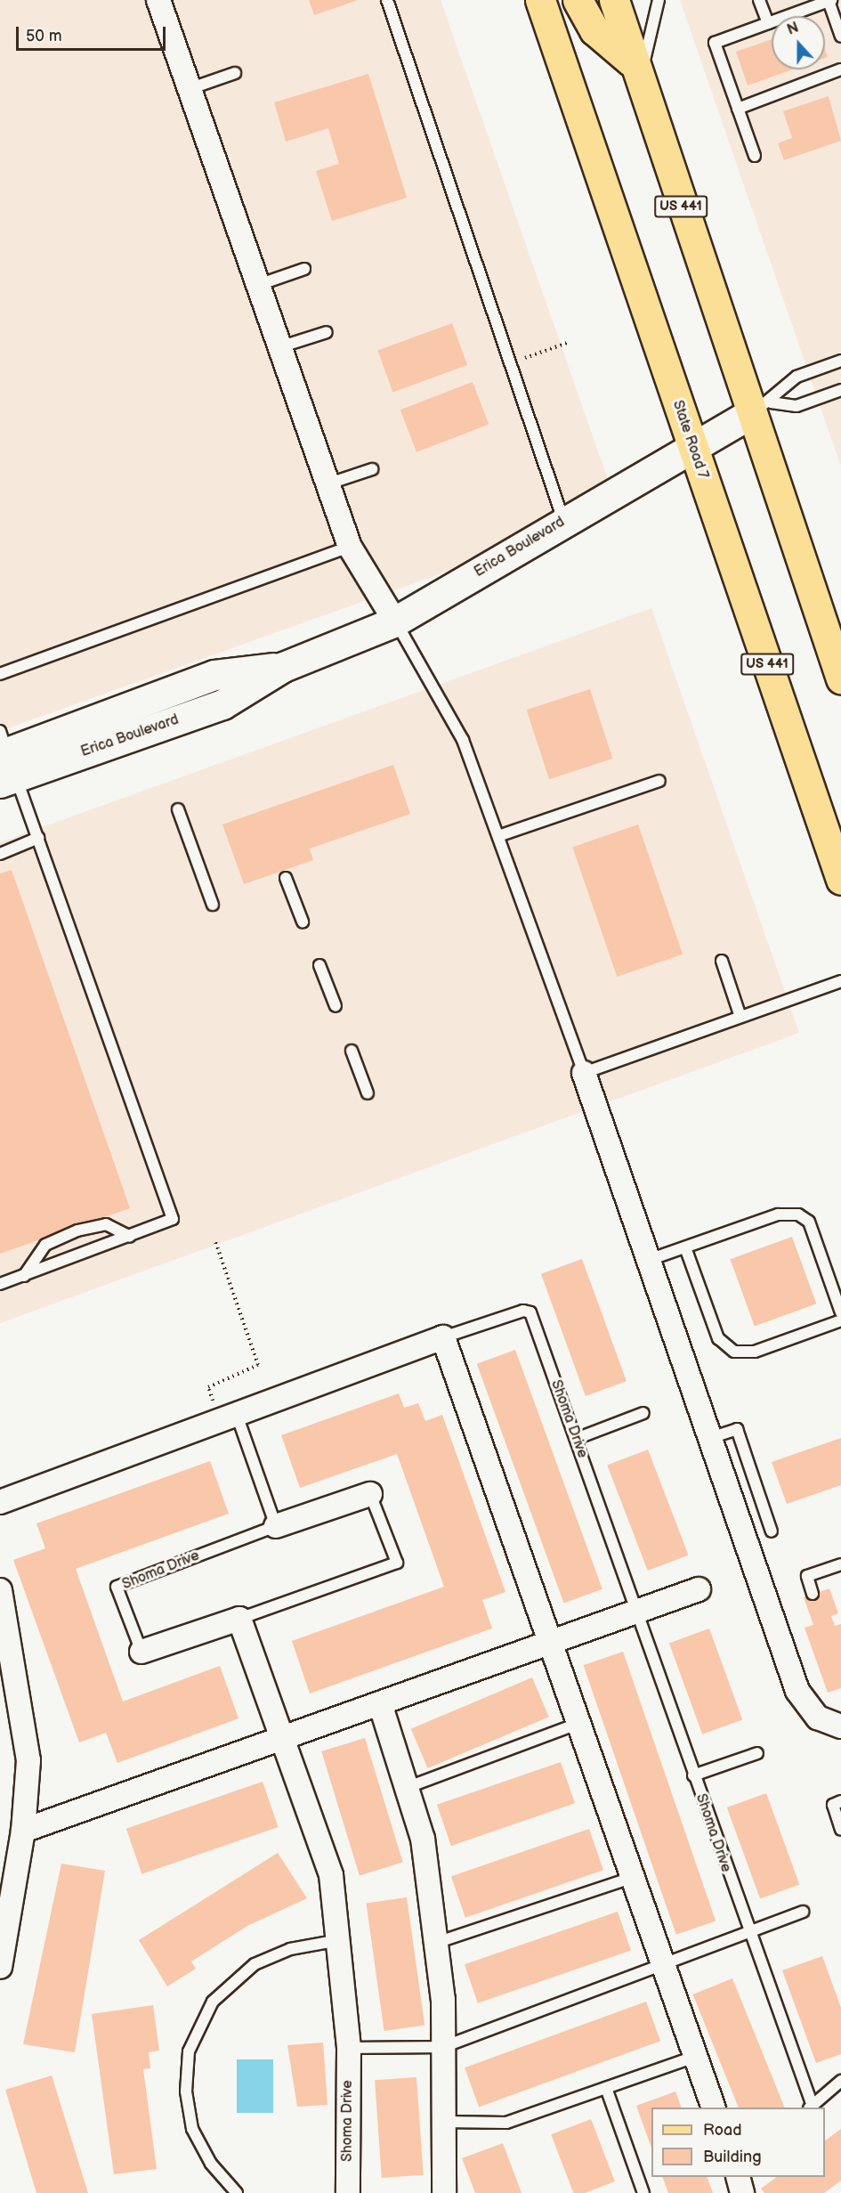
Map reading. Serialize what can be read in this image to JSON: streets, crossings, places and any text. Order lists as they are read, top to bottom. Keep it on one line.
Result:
{"streets":{"main road":["US 441","State Road 7"],"street":["Erica Boulevard","Shoma Drive"]},"crossings":[["US 441","Erica Boulevard"],["State Road 7","Erica Boulevard"]],"legend":["Road","Building"],"scale_bar":"50 m","north":"top"}
